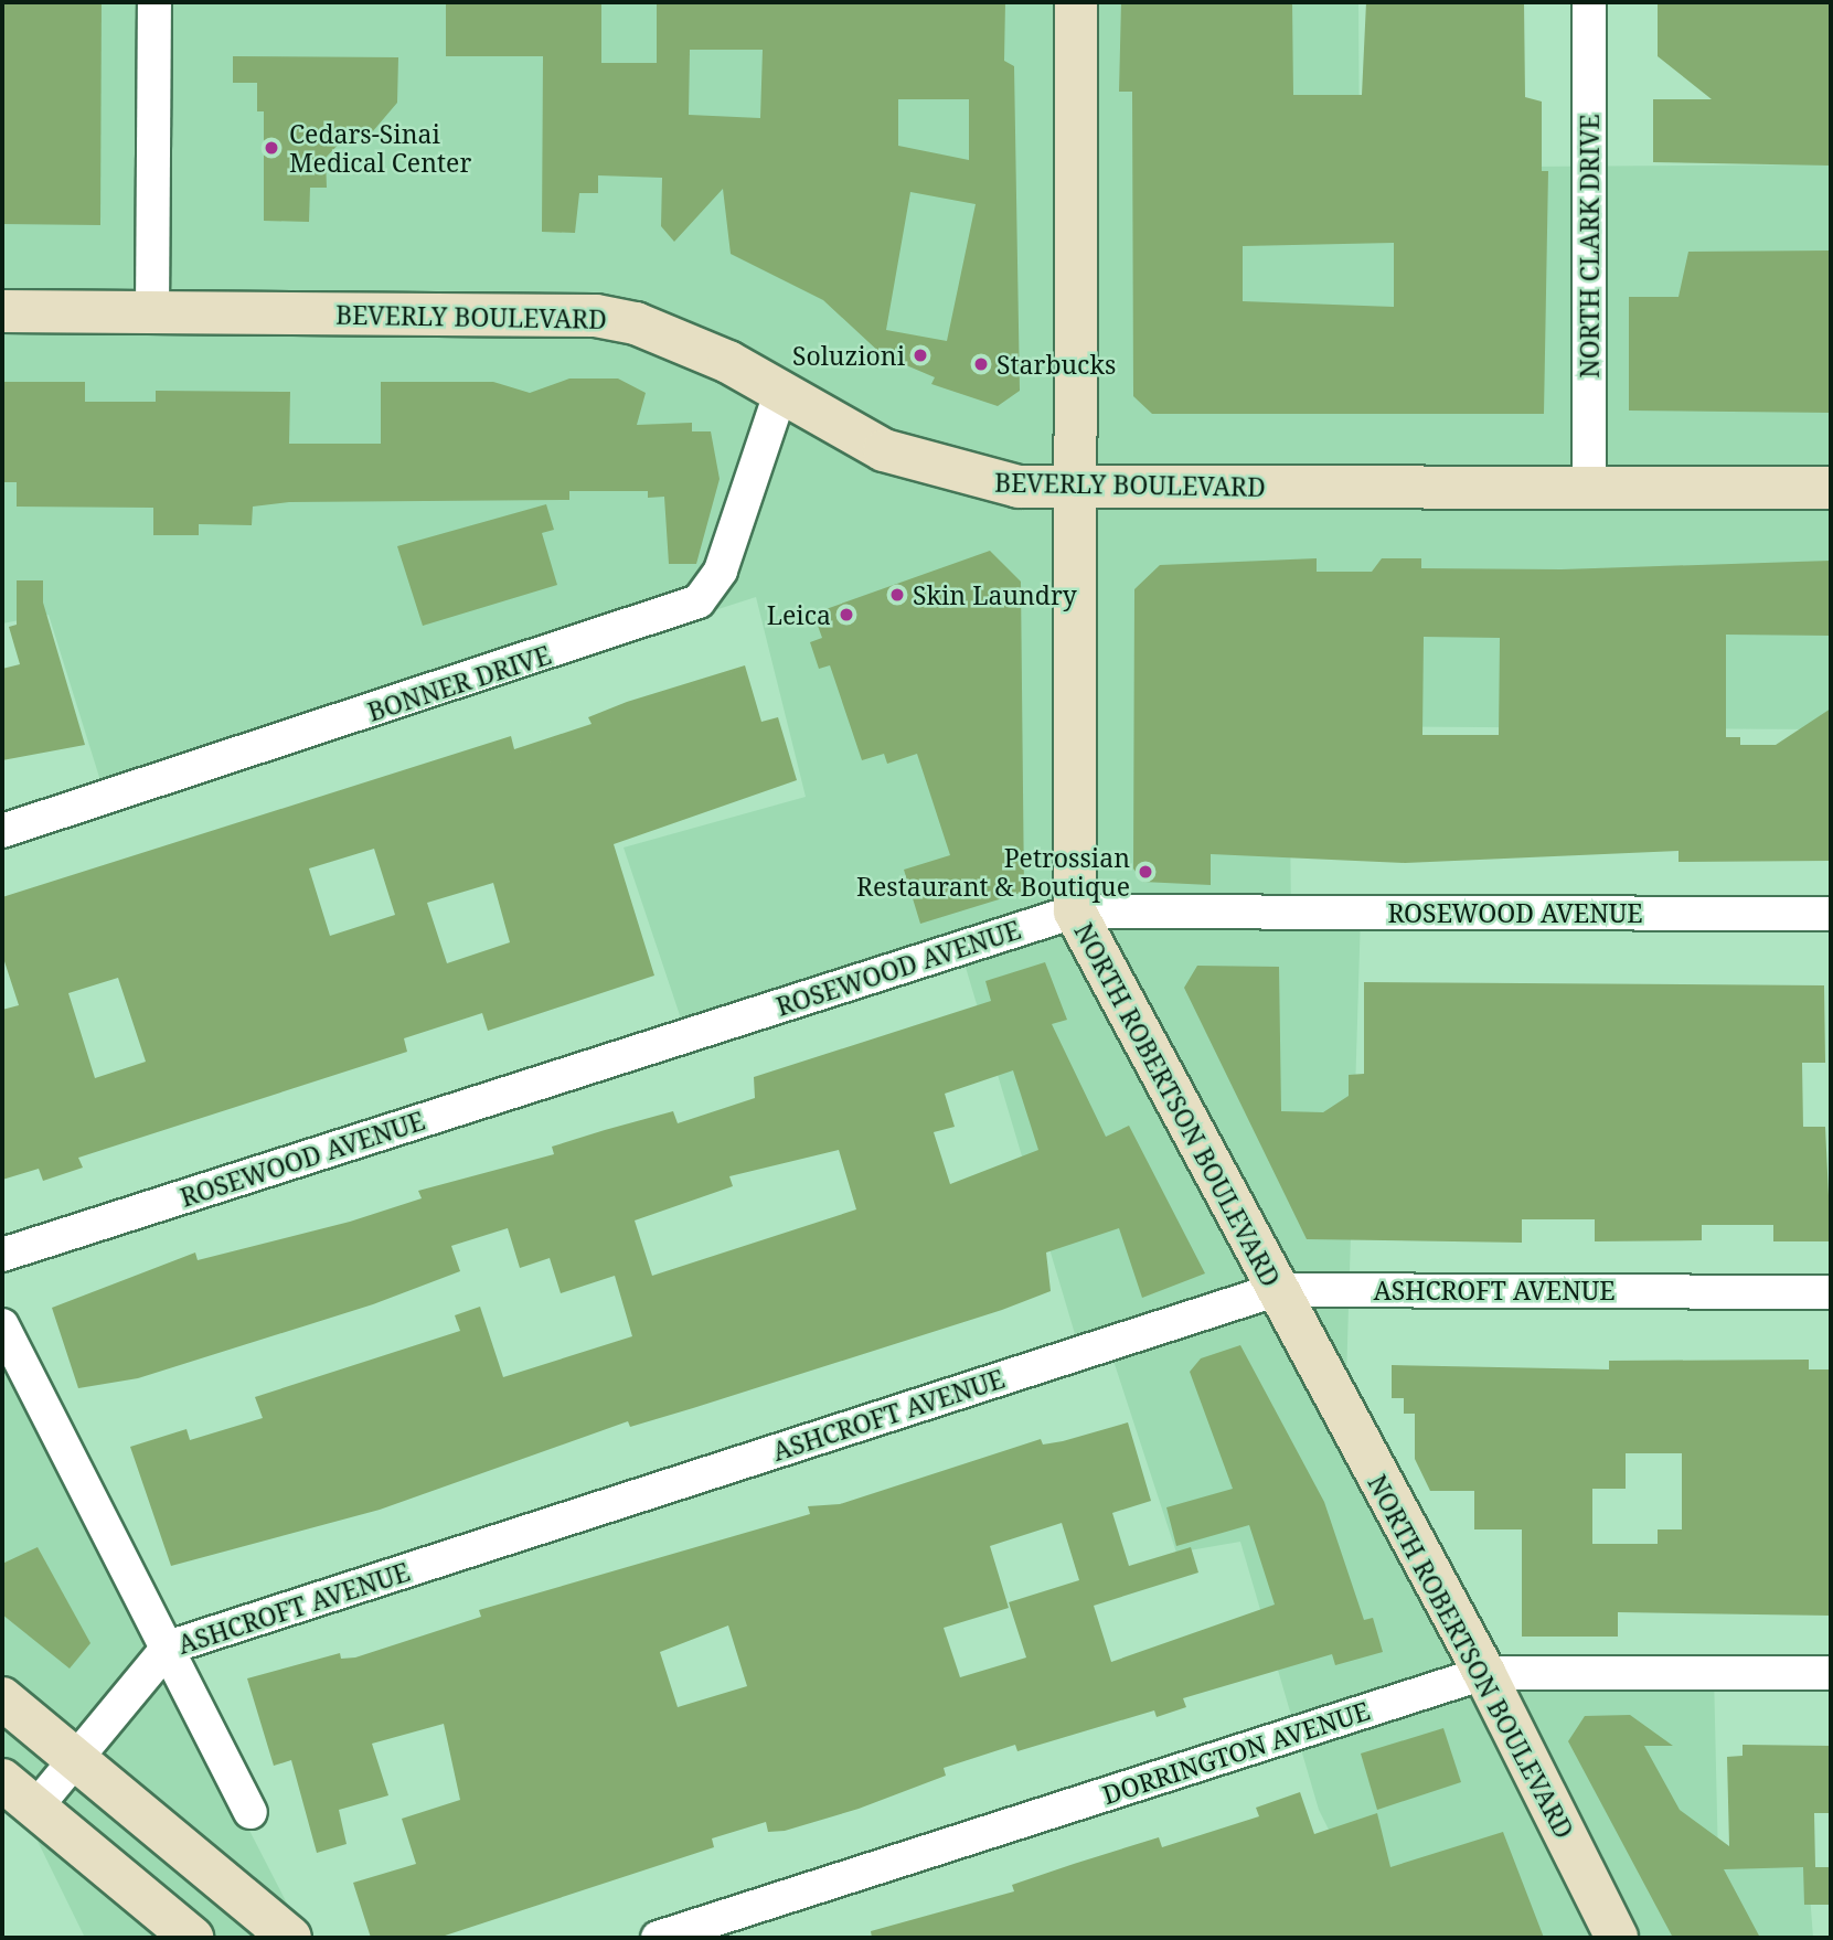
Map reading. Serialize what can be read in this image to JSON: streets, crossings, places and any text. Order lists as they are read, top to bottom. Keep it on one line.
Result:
{"streets":{"main road":["BEVERLY BOULEVARD","NORTH ROBERTSON BOULEVARD"],"street":["NORTH CLARK DRIVE","BONNER DRIVE","ROSEWOOD AVENUE","ASHCROFT AVENUE","DORRINGTON AVENUE"]},"crossings":[["NORTH CLARK DRIVE","BEVERLY BOULEVARD"],["BEVERLY BOULEVARD","BONNER DRIVE"],["BEVERLY BOULEVARD","NORTH ROBERTSON BOULEVARD"],["ROSEWOOD AVENUE","NORTH ROBERTSON BOULEVARD"],["NORTH ROBERTSON BOULEVARD","ASHCROFT AVENUE"],["NORTH ROBERTSON BOULEVARD","DORRINGTON AVENUE"]],"places":["Cedars-Sinai Medical Center","Soluzioni","Starbucks","Skin Laundry","Leica","Petrossian Restaurant & Boutique"]}
